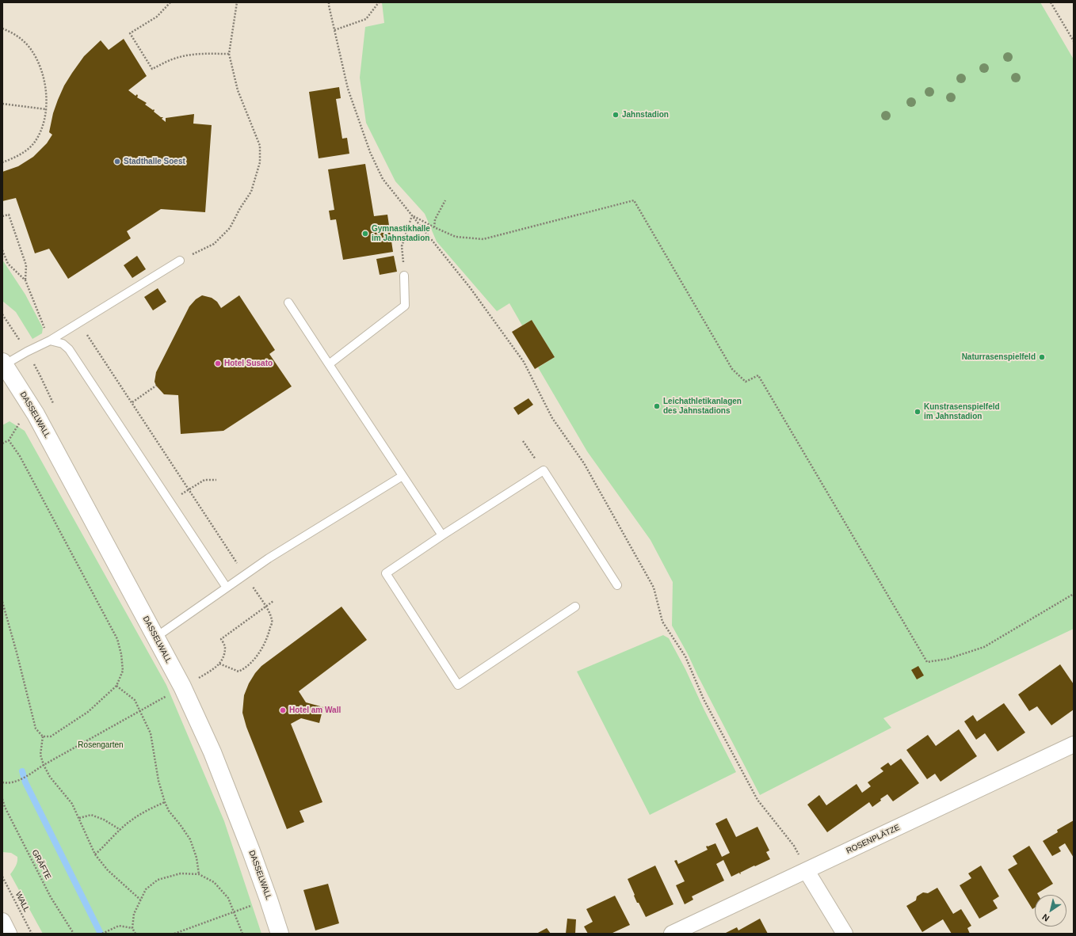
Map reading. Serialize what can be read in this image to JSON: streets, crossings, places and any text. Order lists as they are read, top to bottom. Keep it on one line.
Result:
{"streets":{"street":["DASSELWALL","ROSENPLÄTZE"],"path":["GRÄFTE","WALL"]},"parks":["Rosengarten"],"places":["Jahnstadion","Stadthalle Soest","Gymnastikhalle im Jahnstadion","Naturrasenspielfeld","Hotel Susato","Leichathletikanlagen des Jahnstadions","Kunstrasenspielfeld im Jahnstadion","Hotel am Wall"],"north":"bottom left"}
